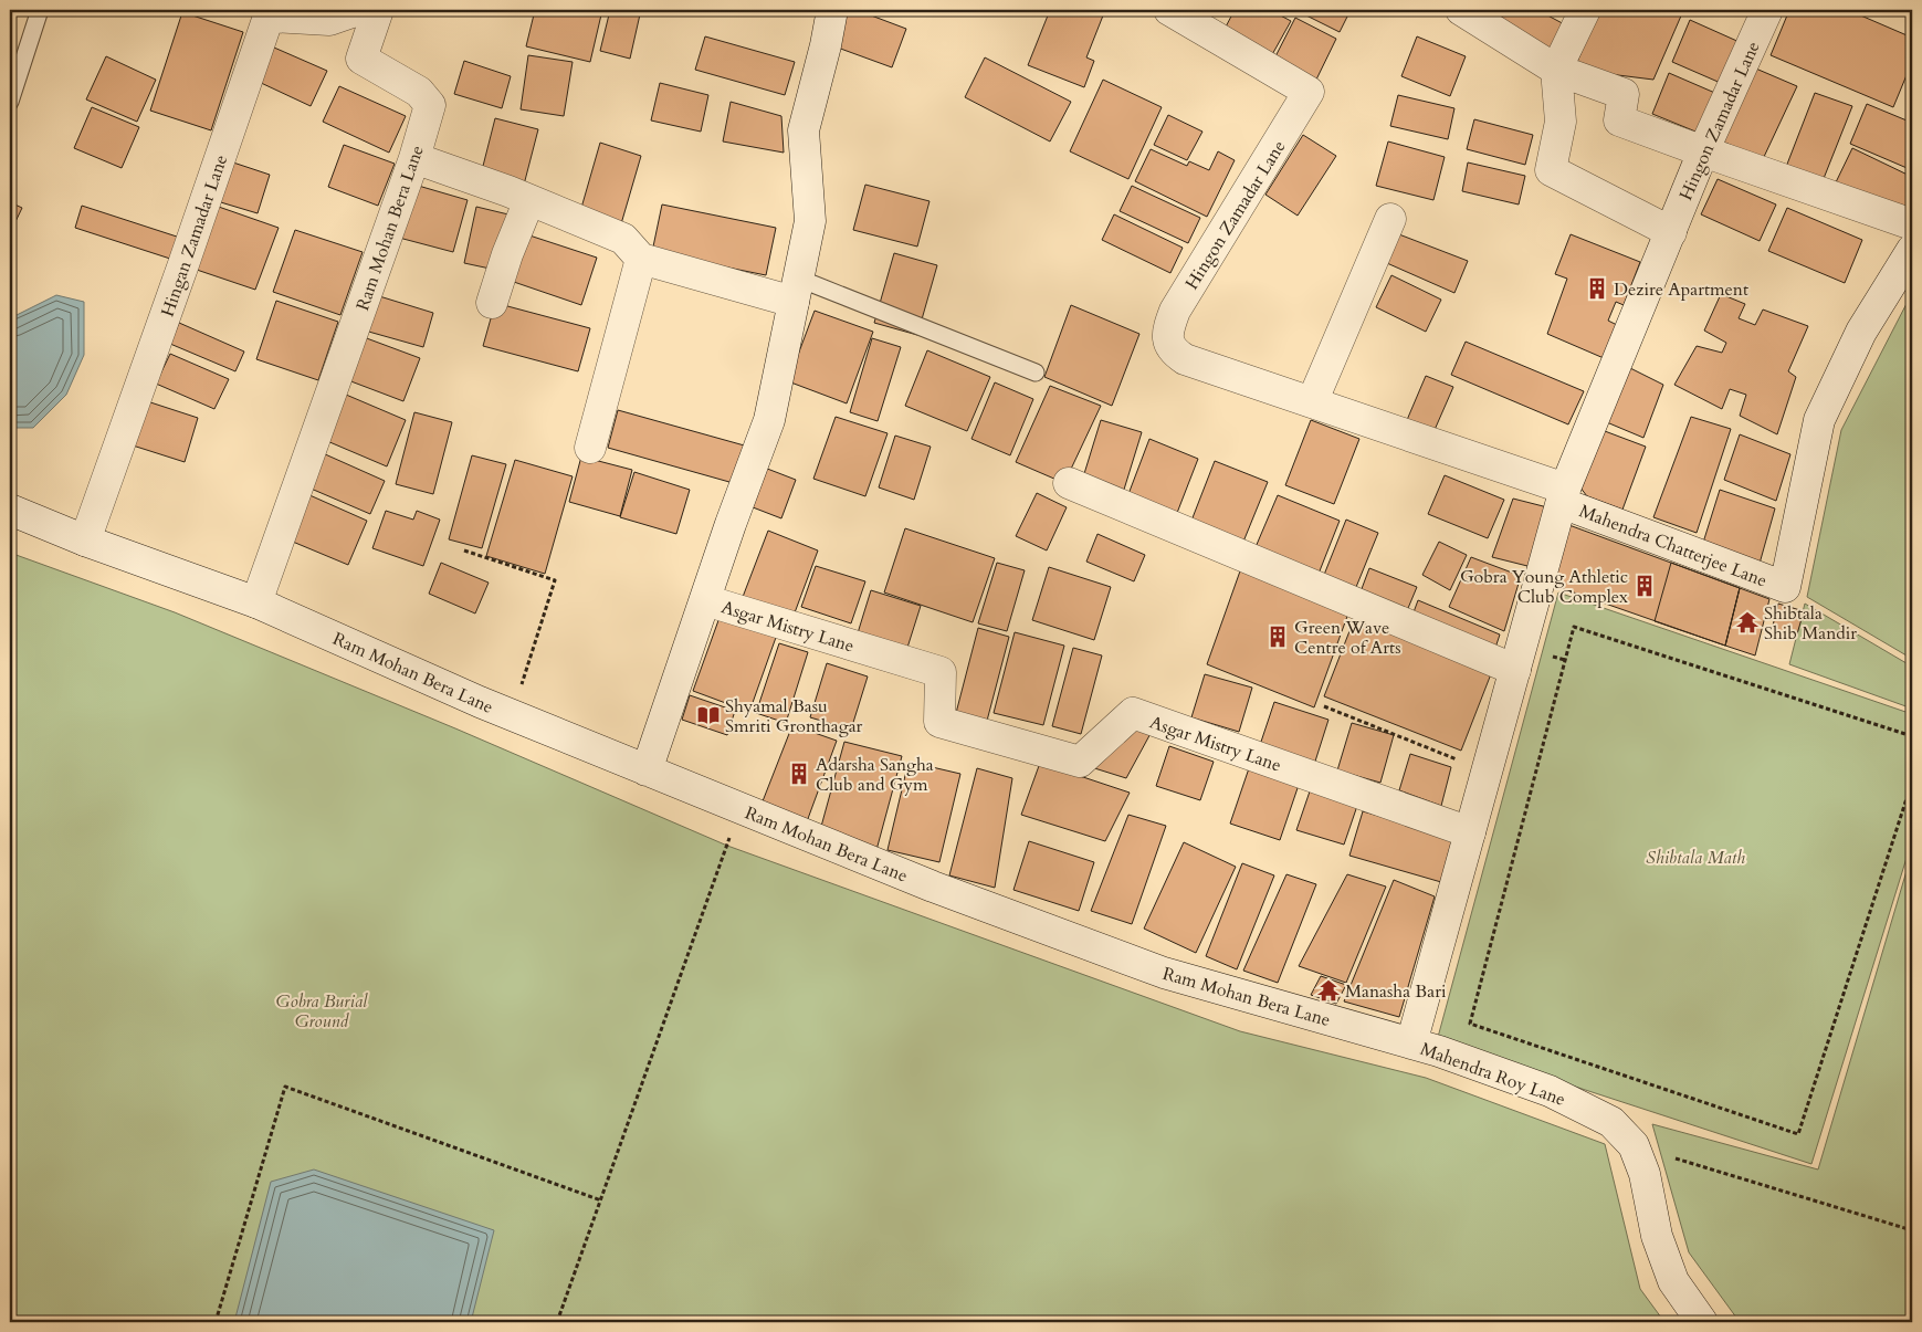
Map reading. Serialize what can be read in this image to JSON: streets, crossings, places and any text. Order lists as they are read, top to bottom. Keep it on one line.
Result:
{"streets":{"street":["Hingon Zamadar Lane","Ram Mohan Bera Lane","Hingan Zamadar Lane","Mahendra Chatterjee Lane","Asgar Mistry Lane","Mahendra Roy Lane"]},"crossings":[["Hingon Zamadar Lane","Mahendra Chatterjee Lane"],["Ram Mohan Bera Lane","Hingan Zamadar Lane"],["Ram Mohan Bera Lane","Asgar Mistry Lane"],["Ram Mohan Bera Lane","Mahendra Roy Lane"]],"parks":["Shibtala Math","Gobra Burial Ground"],"places":{"building":["Dezire Apartment","Gobra Young Athletic Club Complex","Green Wave Centre of Arts","Adarsha Sangha Club and Gym"],"temple":["Shibtala Shib Mandir","Manasha Bari"],"library":["Shyamal Basu Smriti Gronthagar"]}}
